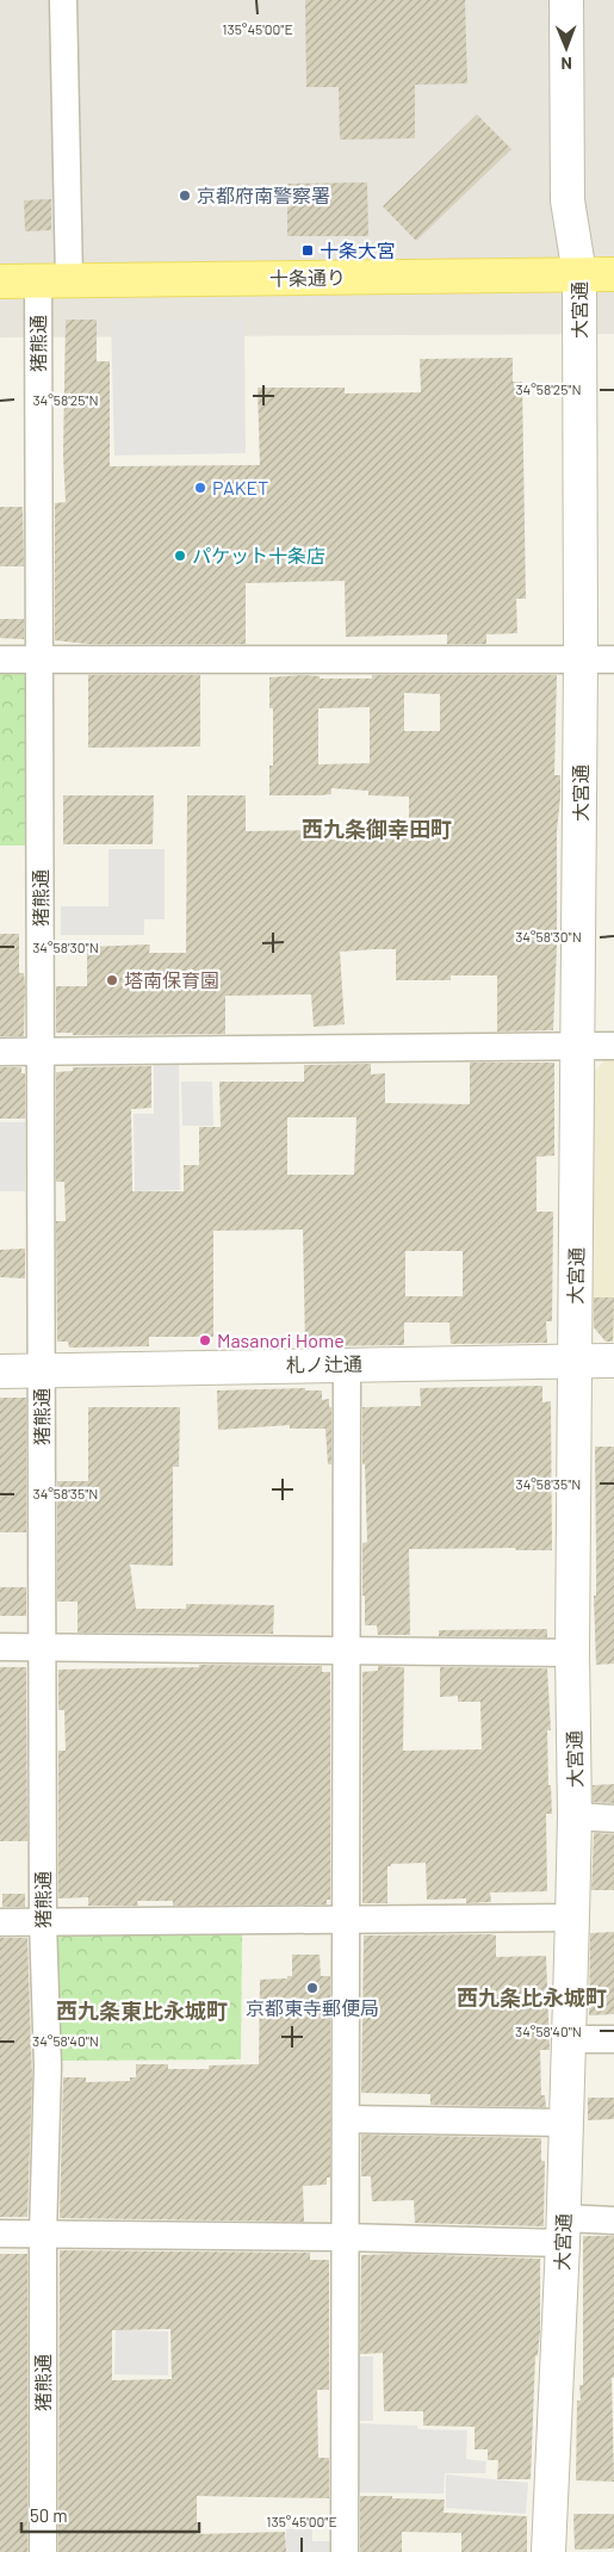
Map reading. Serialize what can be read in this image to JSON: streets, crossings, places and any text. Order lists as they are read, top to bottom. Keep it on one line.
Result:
{"streets":{"main road":["十条通り"],"street":["大宮通","猪熊通","札ノ辻通"]},"crossings":[["十条通り","大宮通"],["十条通り","猪熊通"],["大宮通","札ノ辻通"],["猪熊通","札ノ辻通"]],"districts":["西九条御幸田町","西九条比永城町","西九条東比永城町"],"places":{"other":["京都府南警察署","PAKET","パケット十条店","塔南保育園","Masanori Home","京都東寺郵便局"],"transit":["十条大宮"]},"scale_bar":"50 m","north":"bottom","coordinates":["135°45'00\"E","34°58'25\"N","34°58'30\"N","34°58'35\"N","34°58'40\"N"]}
